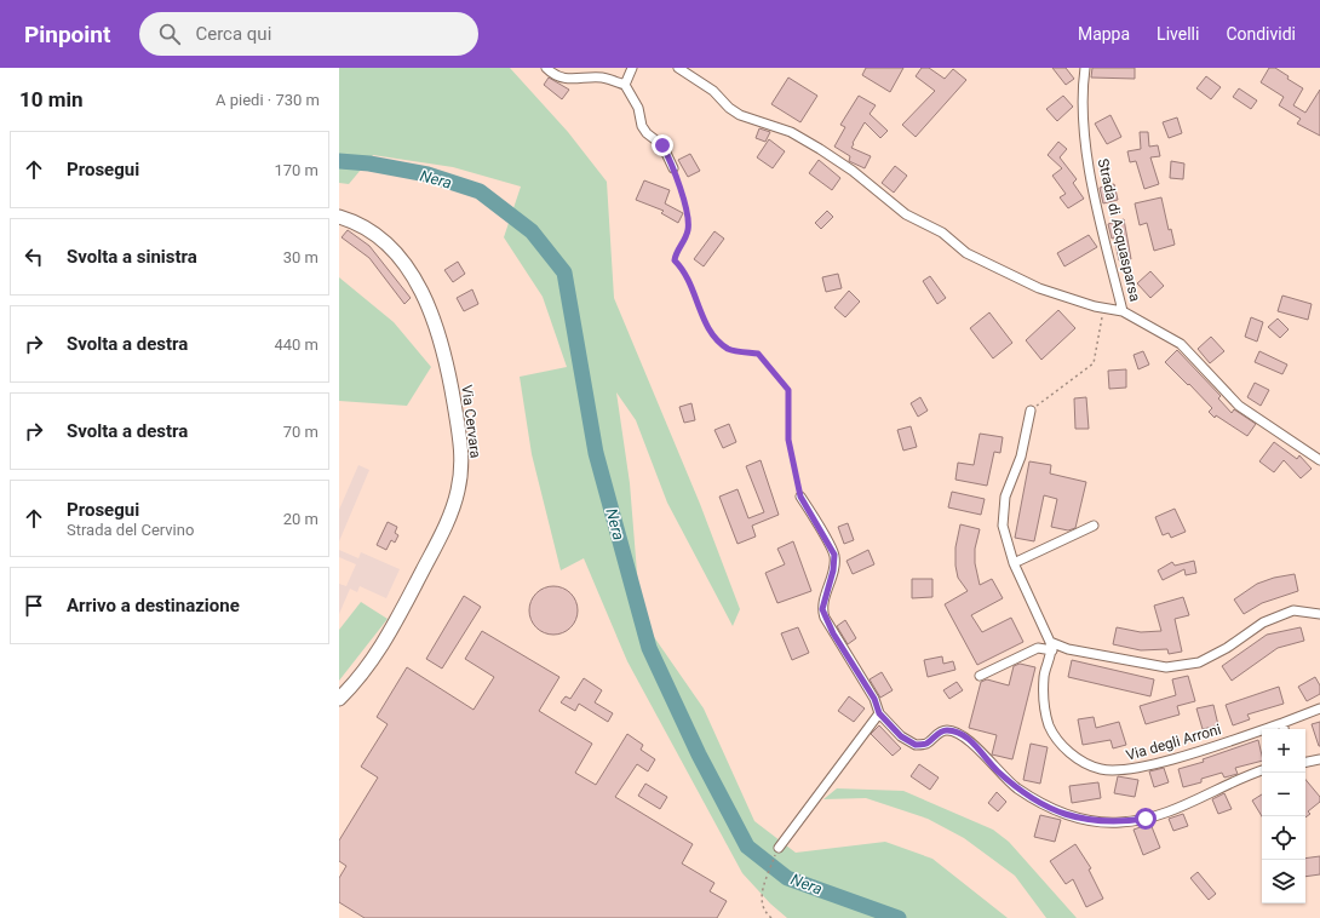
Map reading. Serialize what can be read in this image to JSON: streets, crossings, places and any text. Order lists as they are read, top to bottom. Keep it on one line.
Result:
{"streets":{"main road":["Via Cervara"],"street":["Strada di Acquasparsa","Via degli Arroni"]},"water":["Nera"],"page":{"header":"Pinpoint","search":"Cerca qui","nav":["Mappa","Livelli","Condividi"],"heading":["10 min","A piedi · 730 m"],"list":[["Prosegui","170 m"],["Svolta a sinistra","30 m"],["Svolta a destra","440 m"],["Svolta a destra","70 m"],["Prosegui","Strada del Cervino","20 m"],"Arrivo a destinazione"],"map_buttons":["+","−"]}}
